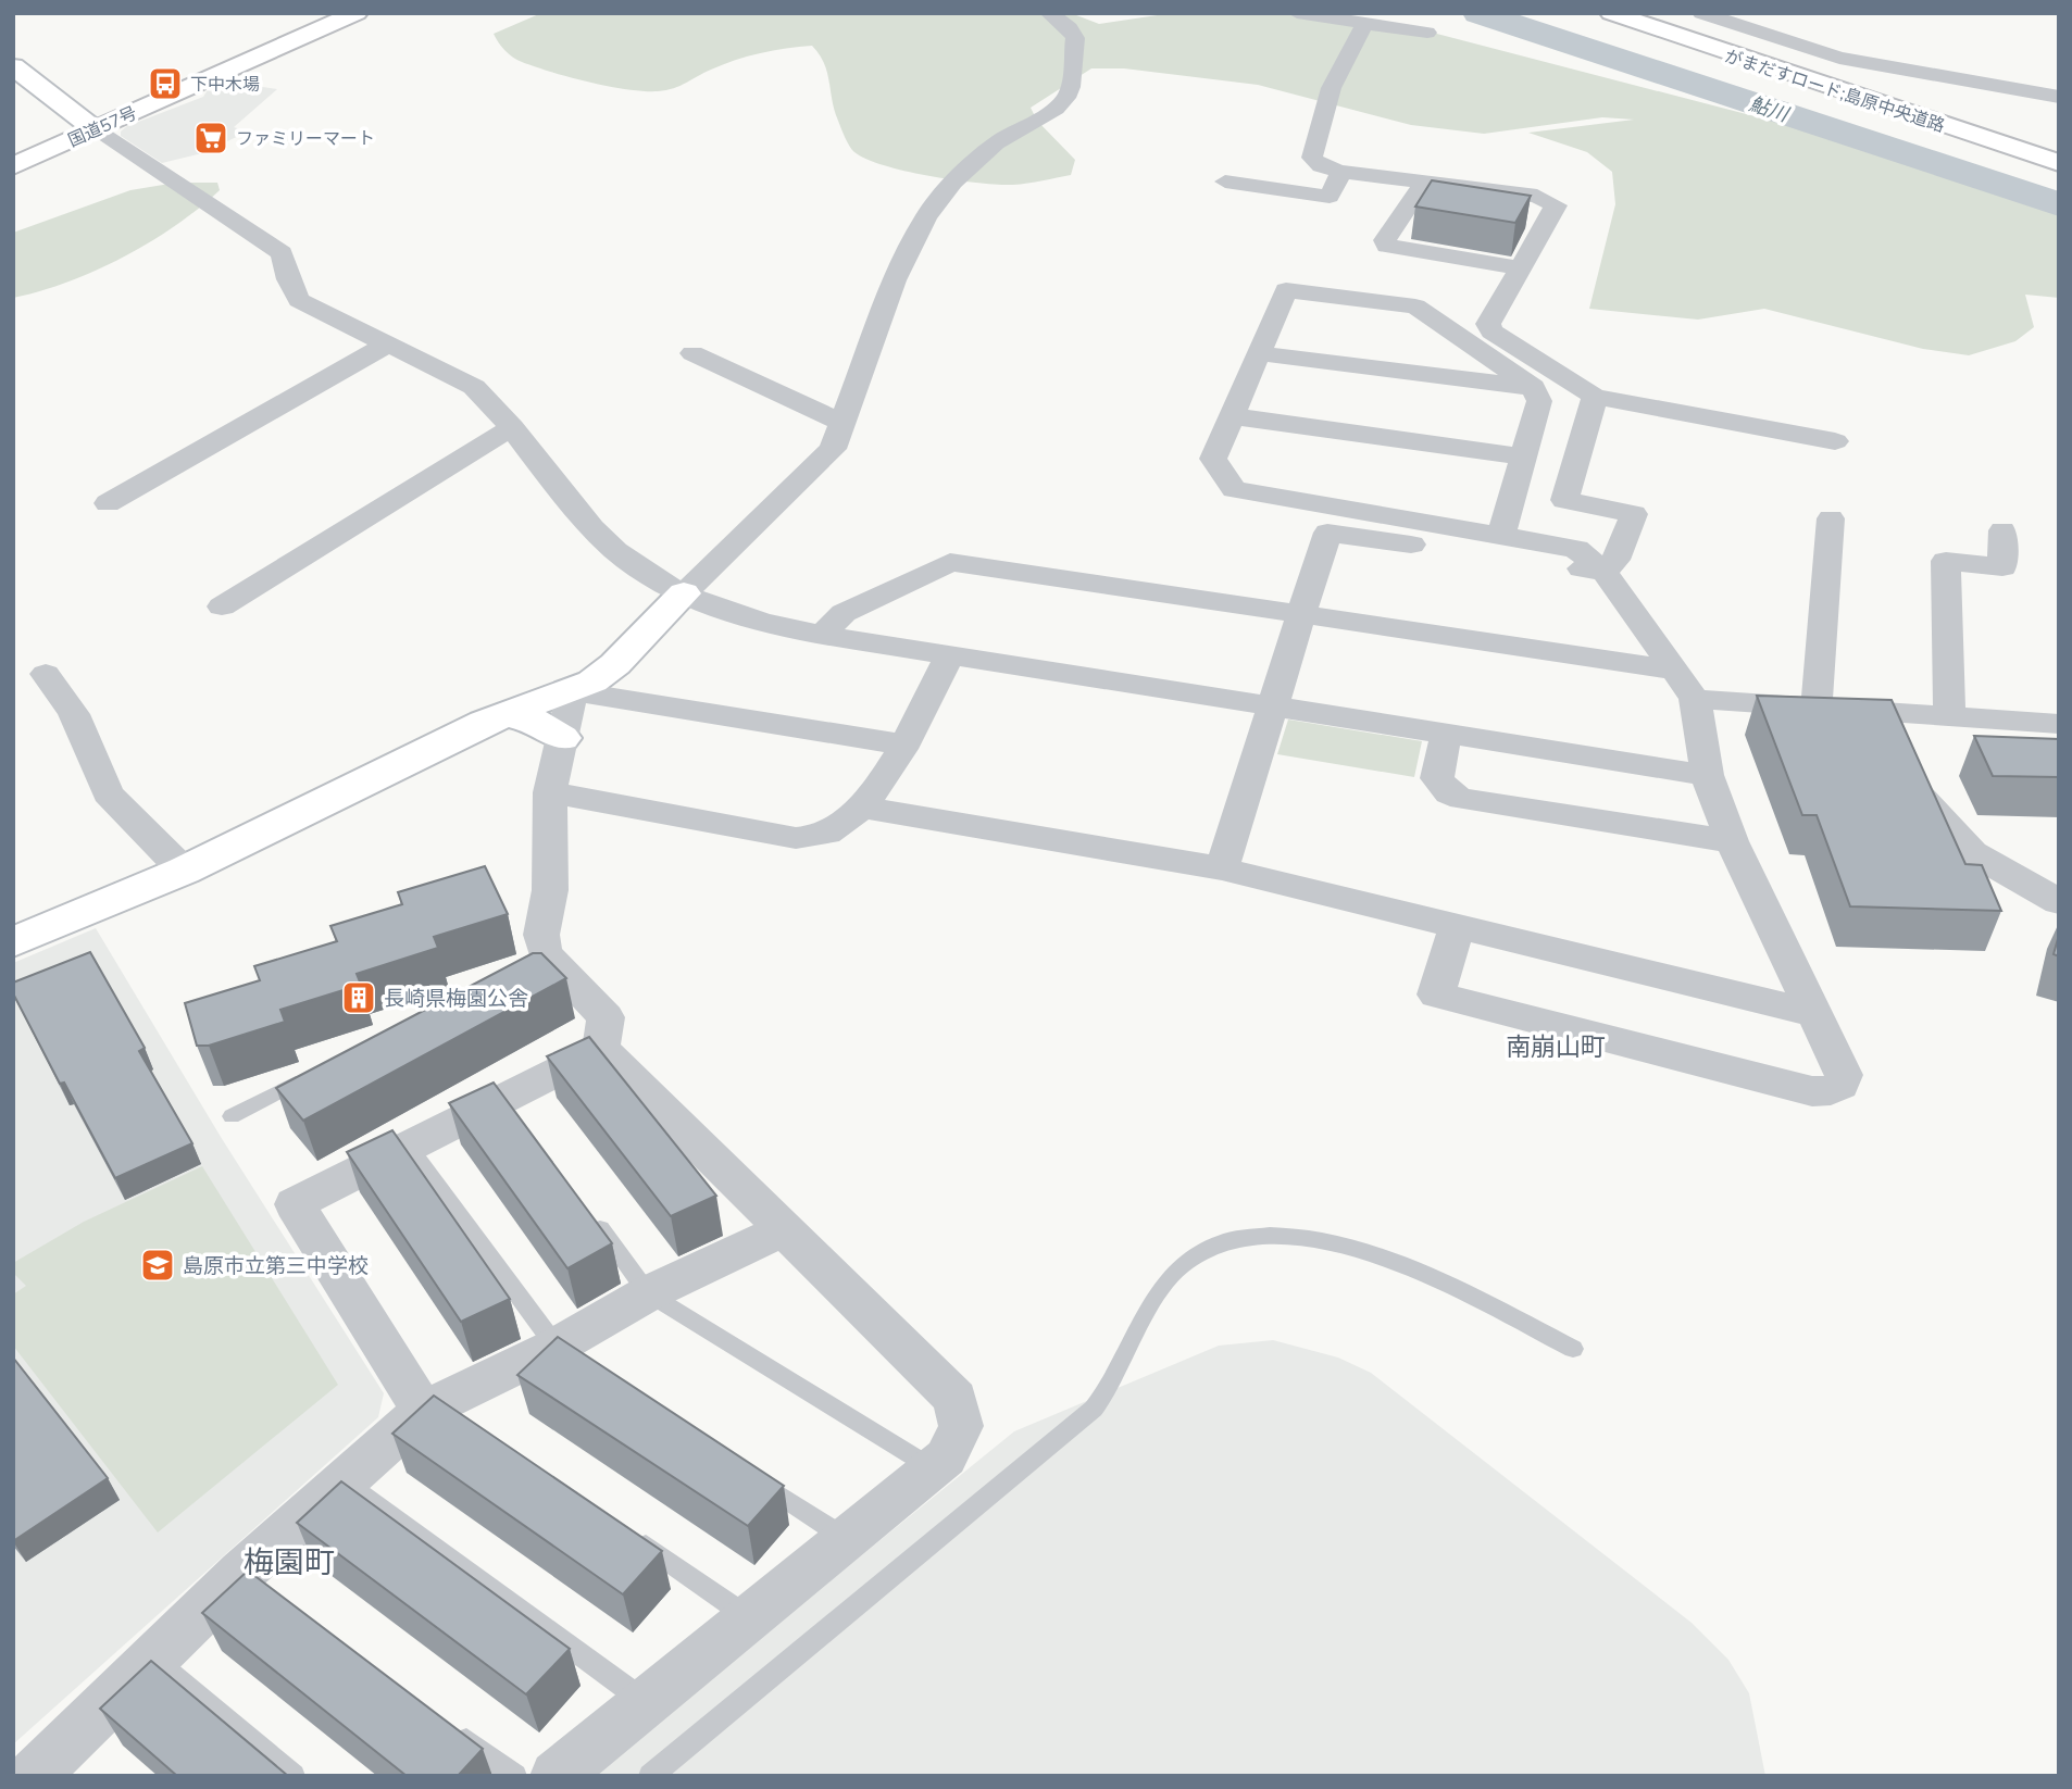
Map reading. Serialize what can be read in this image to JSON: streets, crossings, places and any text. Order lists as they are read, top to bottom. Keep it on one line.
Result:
{"streets":{"main road":["がまだすロード;島原中央道路","国道57号"]},"districts":["南崩山町","梅園町"],"water":["鮎川"],"places":{"bus stop":["下中木場"],"supermarket":["ファミリーマート"],"building":["長崎県梅園公舎"],"school or university":["島原市立第三中学校"]}}
